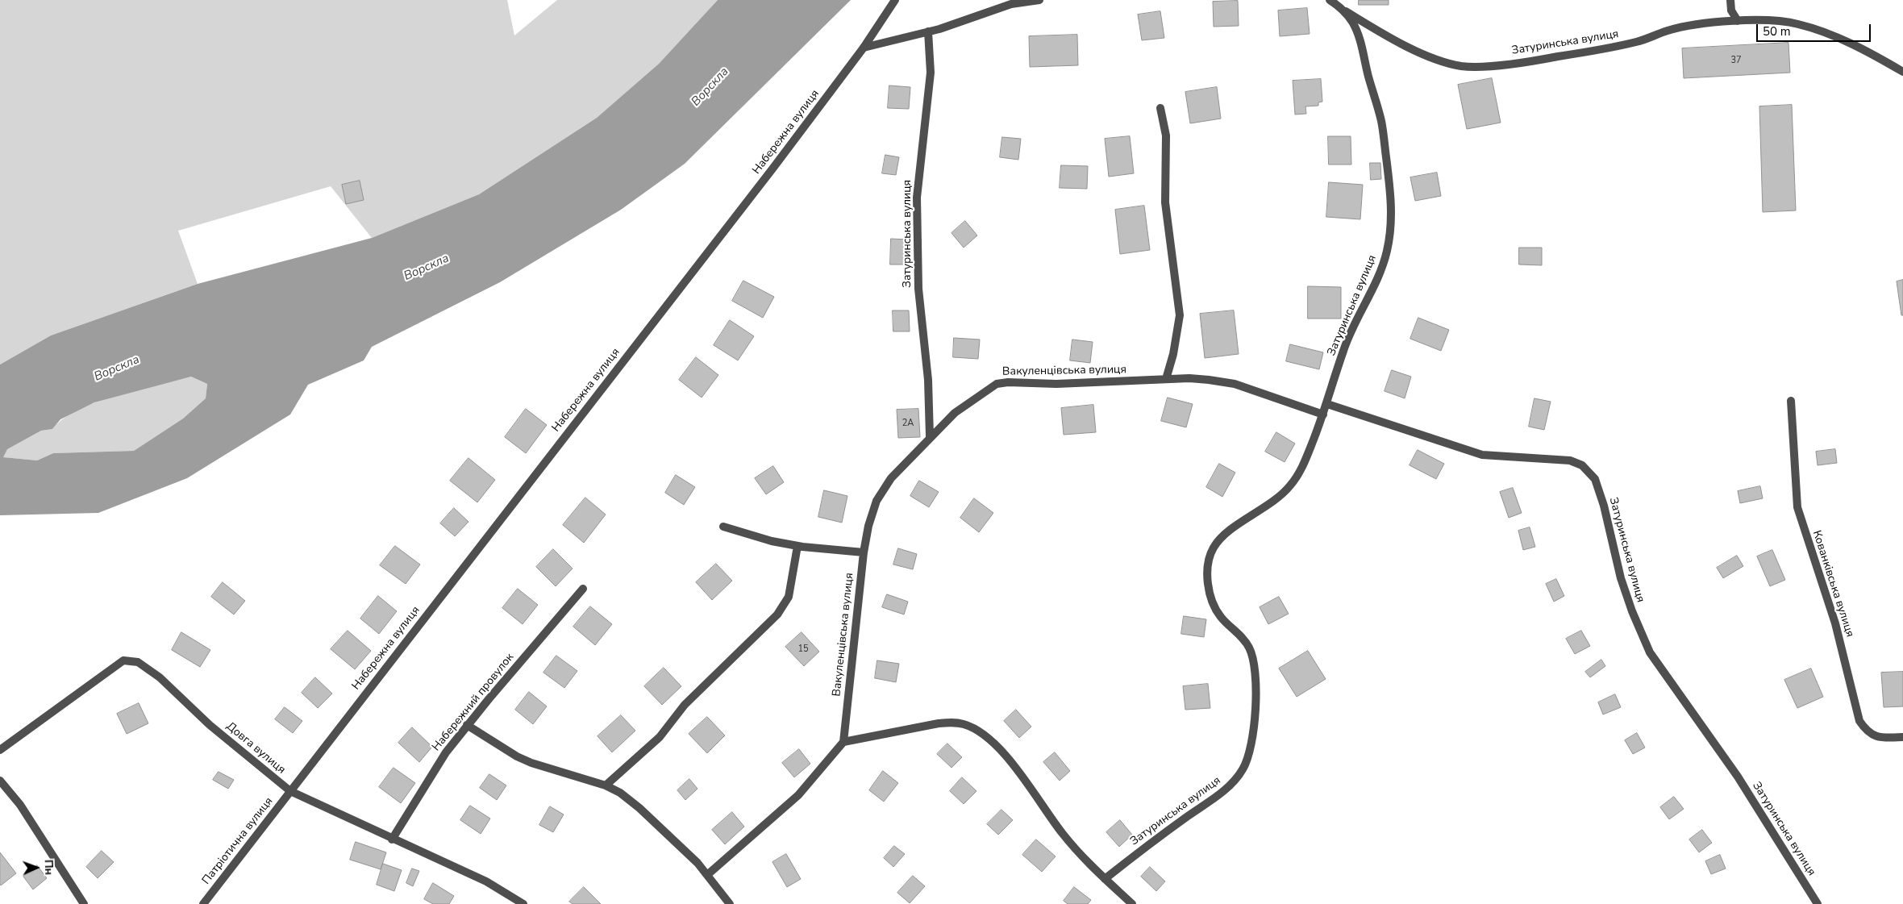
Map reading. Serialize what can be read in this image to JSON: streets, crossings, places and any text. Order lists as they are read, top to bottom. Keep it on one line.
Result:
{"streets":{"street":["Затуринська вулиця","Набережна вулиця","Вакуленцівська вулиця","Кованківська вулиця","Набережний провулок","Довга вулиця","Патріотична вулиця"]},"crossings":[["Затуринська вулиця","Вакуленцівська вулиця"],["Набережна вулиця","Довга вулиця"],["Набережна вулиця","Патріотична вулиця"],["Набережний провулок","Довга вулиця"],["Довга вулиця","Патріотична вулиця"]],"water":["Ворскла"],"house_numbers":["37","2А","15"],"scale_bar":"50 m","north":"right"}
